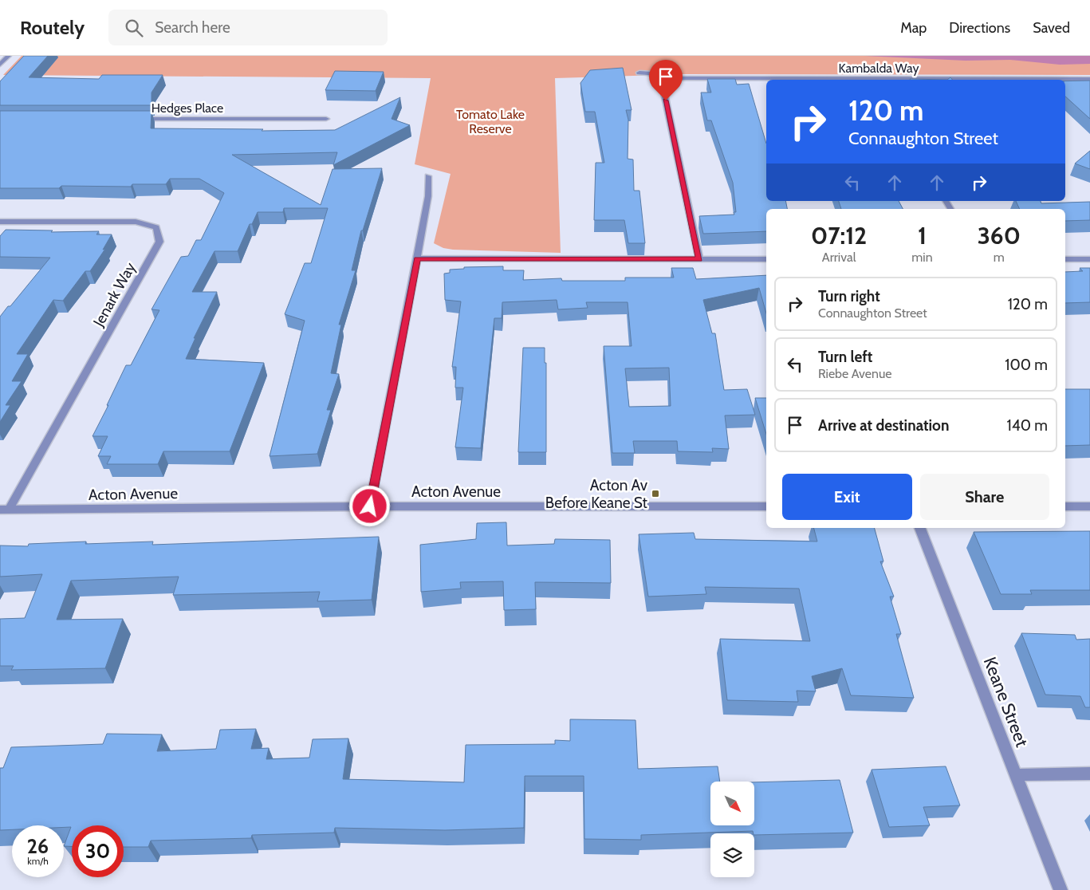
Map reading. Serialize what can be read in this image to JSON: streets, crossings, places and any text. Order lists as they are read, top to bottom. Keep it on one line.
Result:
{"streets":{"street":["Kambalda Way","Hedges Place","Jenark Way","Acton Avenue","Keane Street"]},"crossings":[["Jenark Way","Acton Avenue"]],"parks":["Tomato Lake Reserve"],"places":{"transit":["Acton Av Before Keane St"]},"north":"bottom right","page":{"header":"Routely","search":"Search here","nav":["Map","Directions","Saved"],"turn":["120 m","Connaughton Street"],"eta":["07:12","Arrival","1","min","360","m"],"list":[{"name":"Turn right","note":"Connaughton Street","value":"120 m"},{"name":"Turn left","note":"Riebe Avenue","value":"100 m"},{"name":"Arrive at destination","value":"140 m"}],"buttons":["Exit","Share"],"speed":"26 km/h","limit":"30"}}
